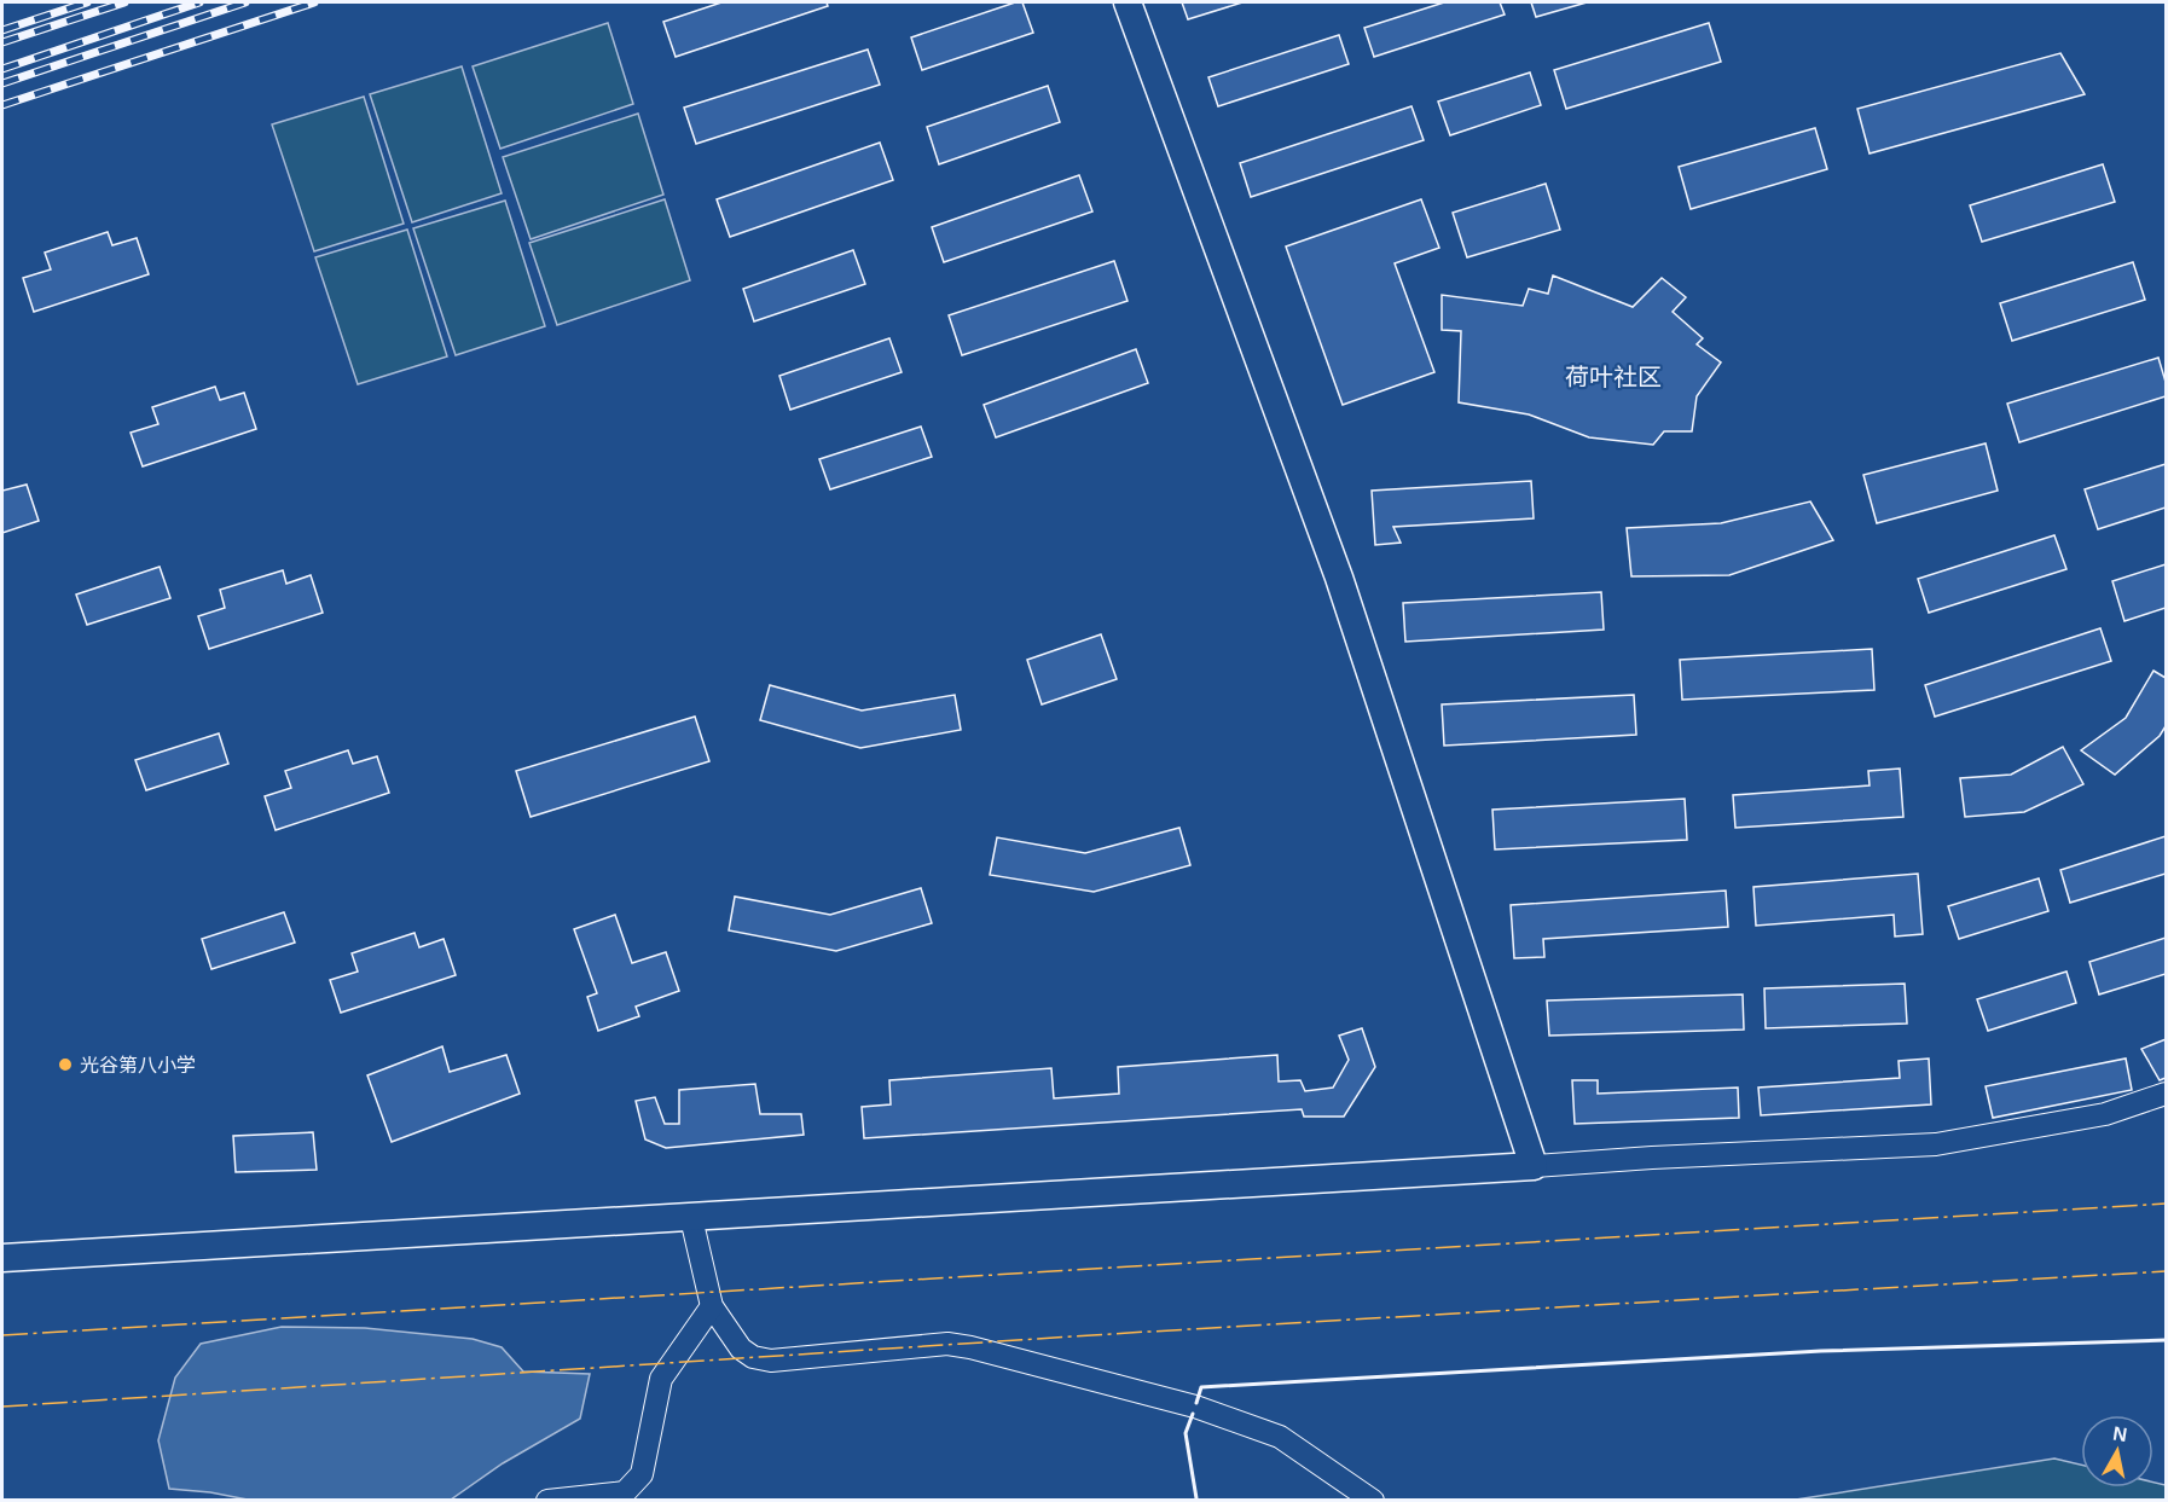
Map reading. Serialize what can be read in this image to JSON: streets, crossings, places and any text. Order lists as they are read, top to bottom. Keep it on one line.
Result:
{"districts":["荷叶社区"],"places":["光谷第八小学"],"north":"top"}
